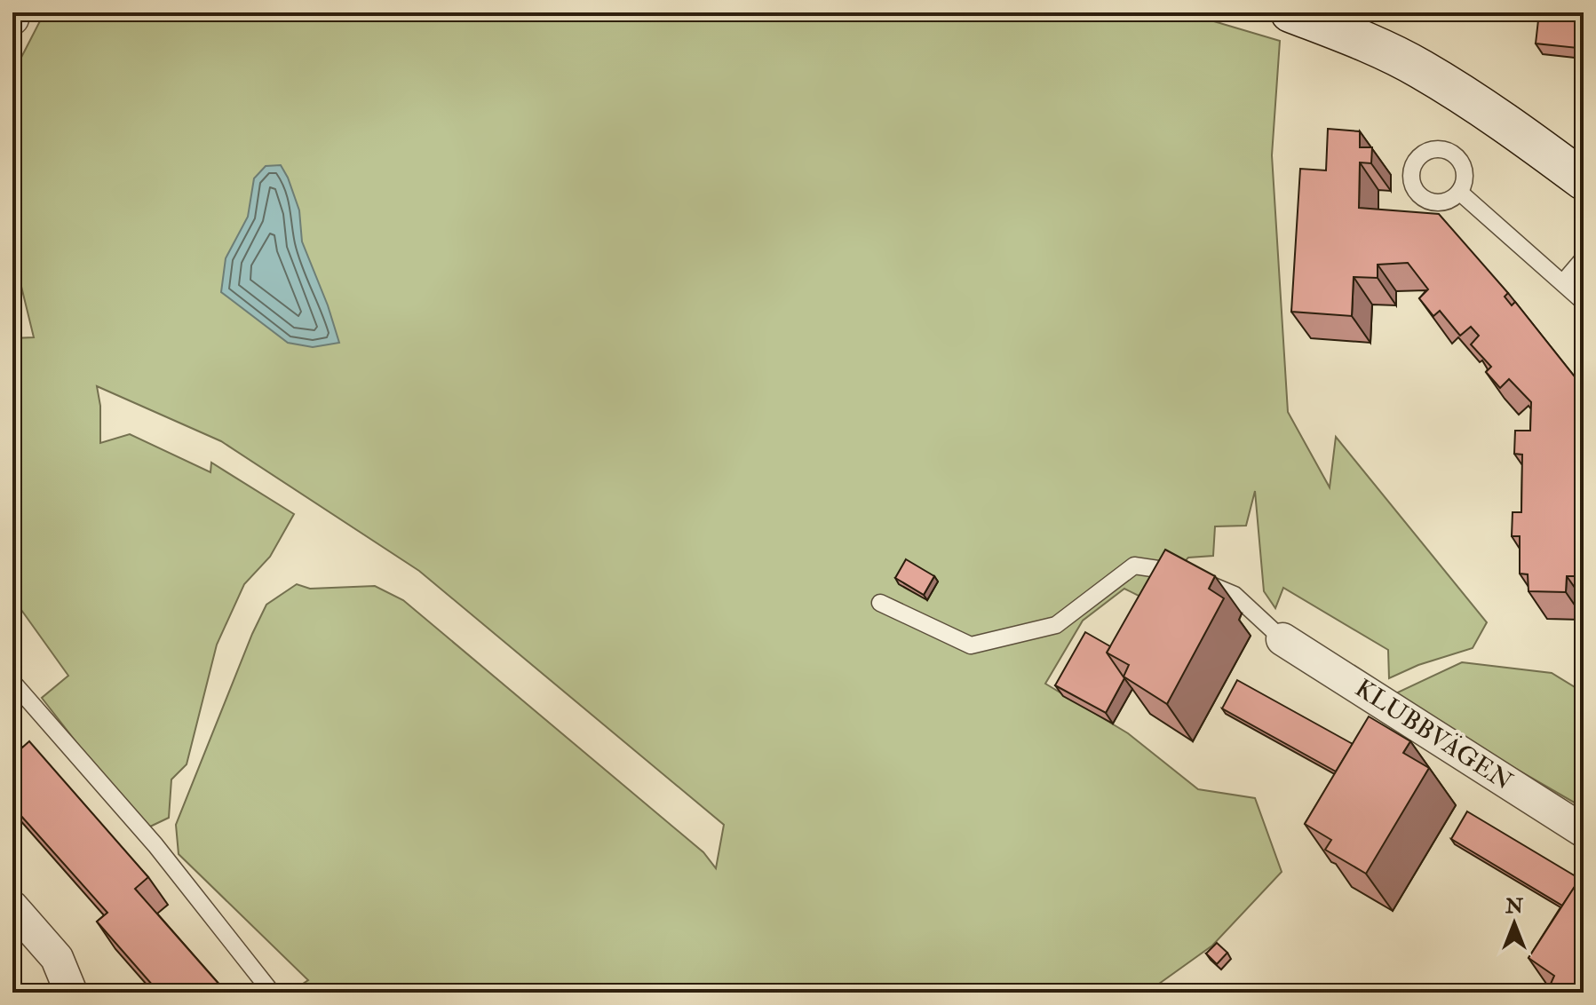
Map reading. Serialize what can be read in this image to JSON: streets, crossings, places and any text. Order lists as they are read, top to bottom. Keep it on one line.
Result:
{"streets":{"street":["KLUBBVÄGEN"]},"north":"top"}
